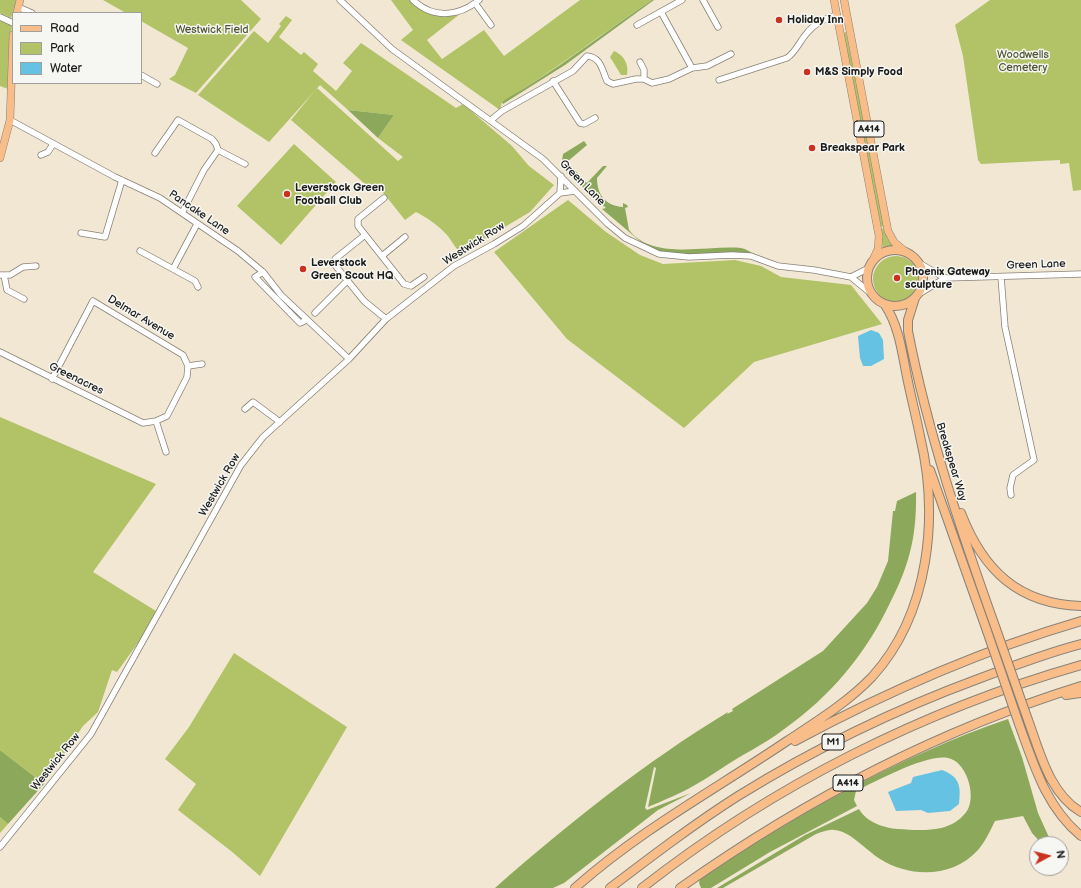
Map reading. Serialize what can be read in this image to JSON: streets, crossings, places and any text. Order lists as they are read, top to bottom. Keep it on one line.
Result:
{"streets":{"highway":["A414","Breakspear Way","M1"],"street":["Green Lane","Pancake Lane","Westwick Row","Delmar Avenue","Greenacres"]},"crossings":[["A414","Breakspear Way"],["Delmar Avenue","Greenacres"]],"parks":["Westwick Field","Woodwells Cemetery"],"places":["Holiday Inn","M&S Simply Food","Breakspear Park","Leverstock Green Football Club","Leverstock Green Scout HQ","Phoenix Gateway sculpture"],"legend":["Road","Park","Water"],"north":"right"}
